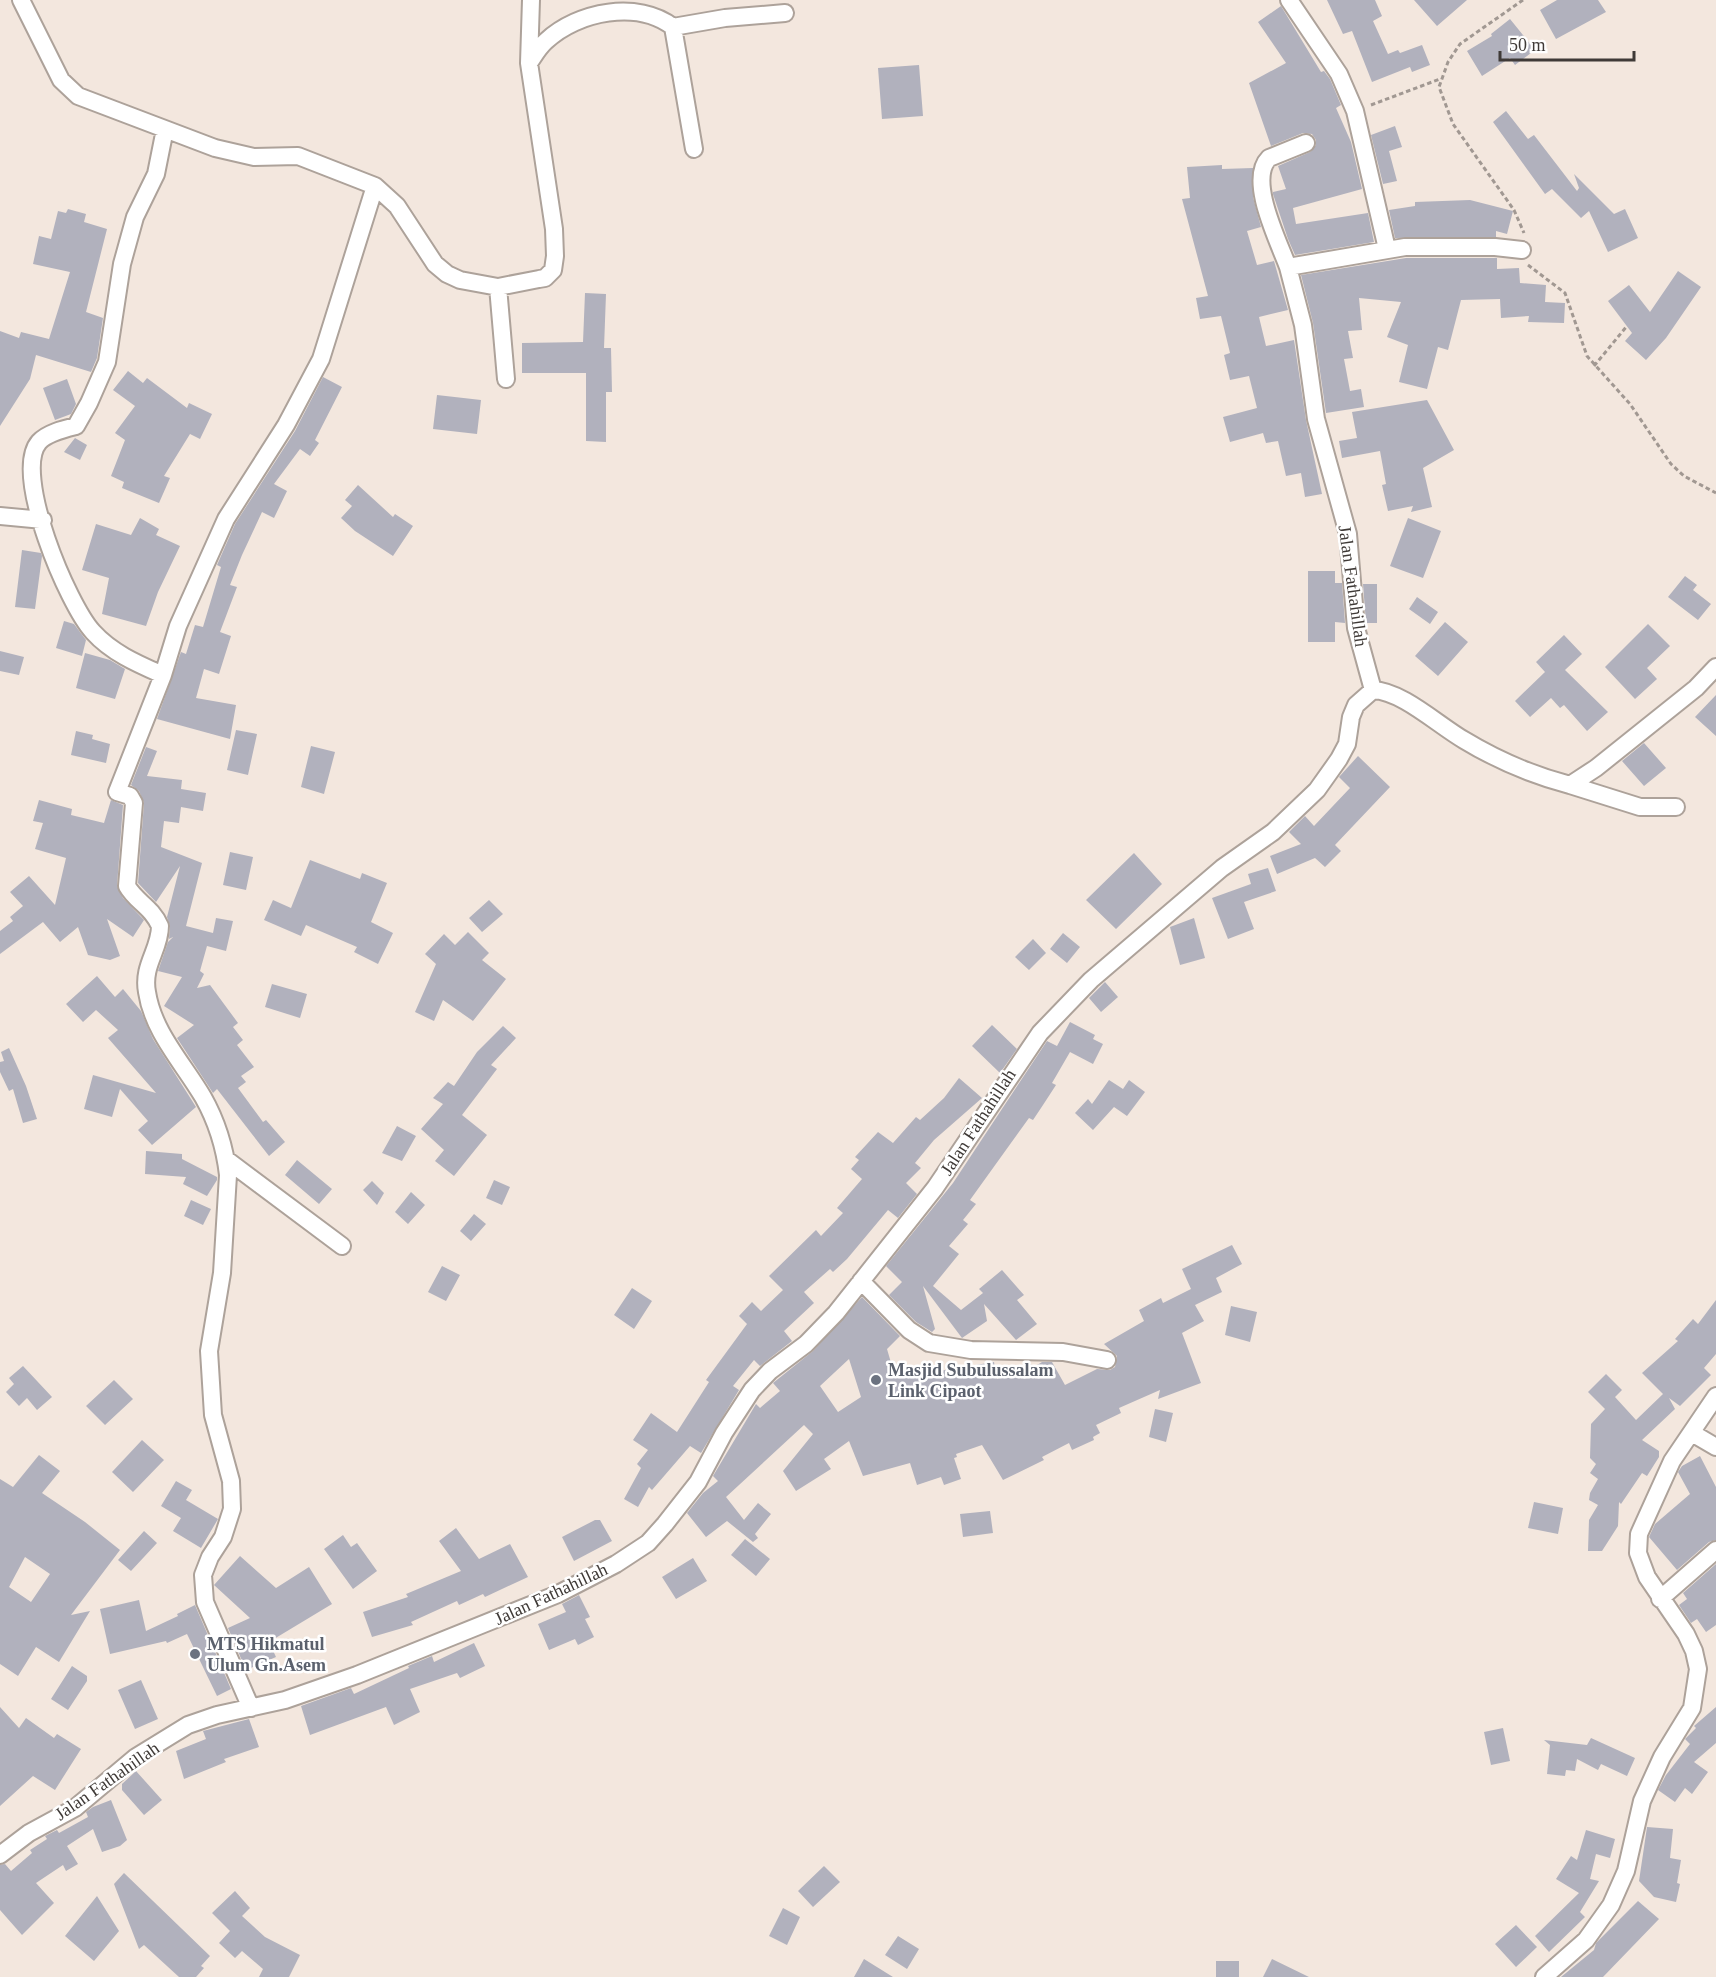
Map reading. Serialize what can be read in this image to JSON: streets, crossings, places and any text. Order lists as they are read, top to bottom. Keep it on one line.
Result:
{"streets":{"street":["Jalan Fathahillah"]},"places":["Masjid Subulussalam Link Cipaot","MTS Hikmatul Ulum Gn.Asem"],"scale_bar":"50 m"}
